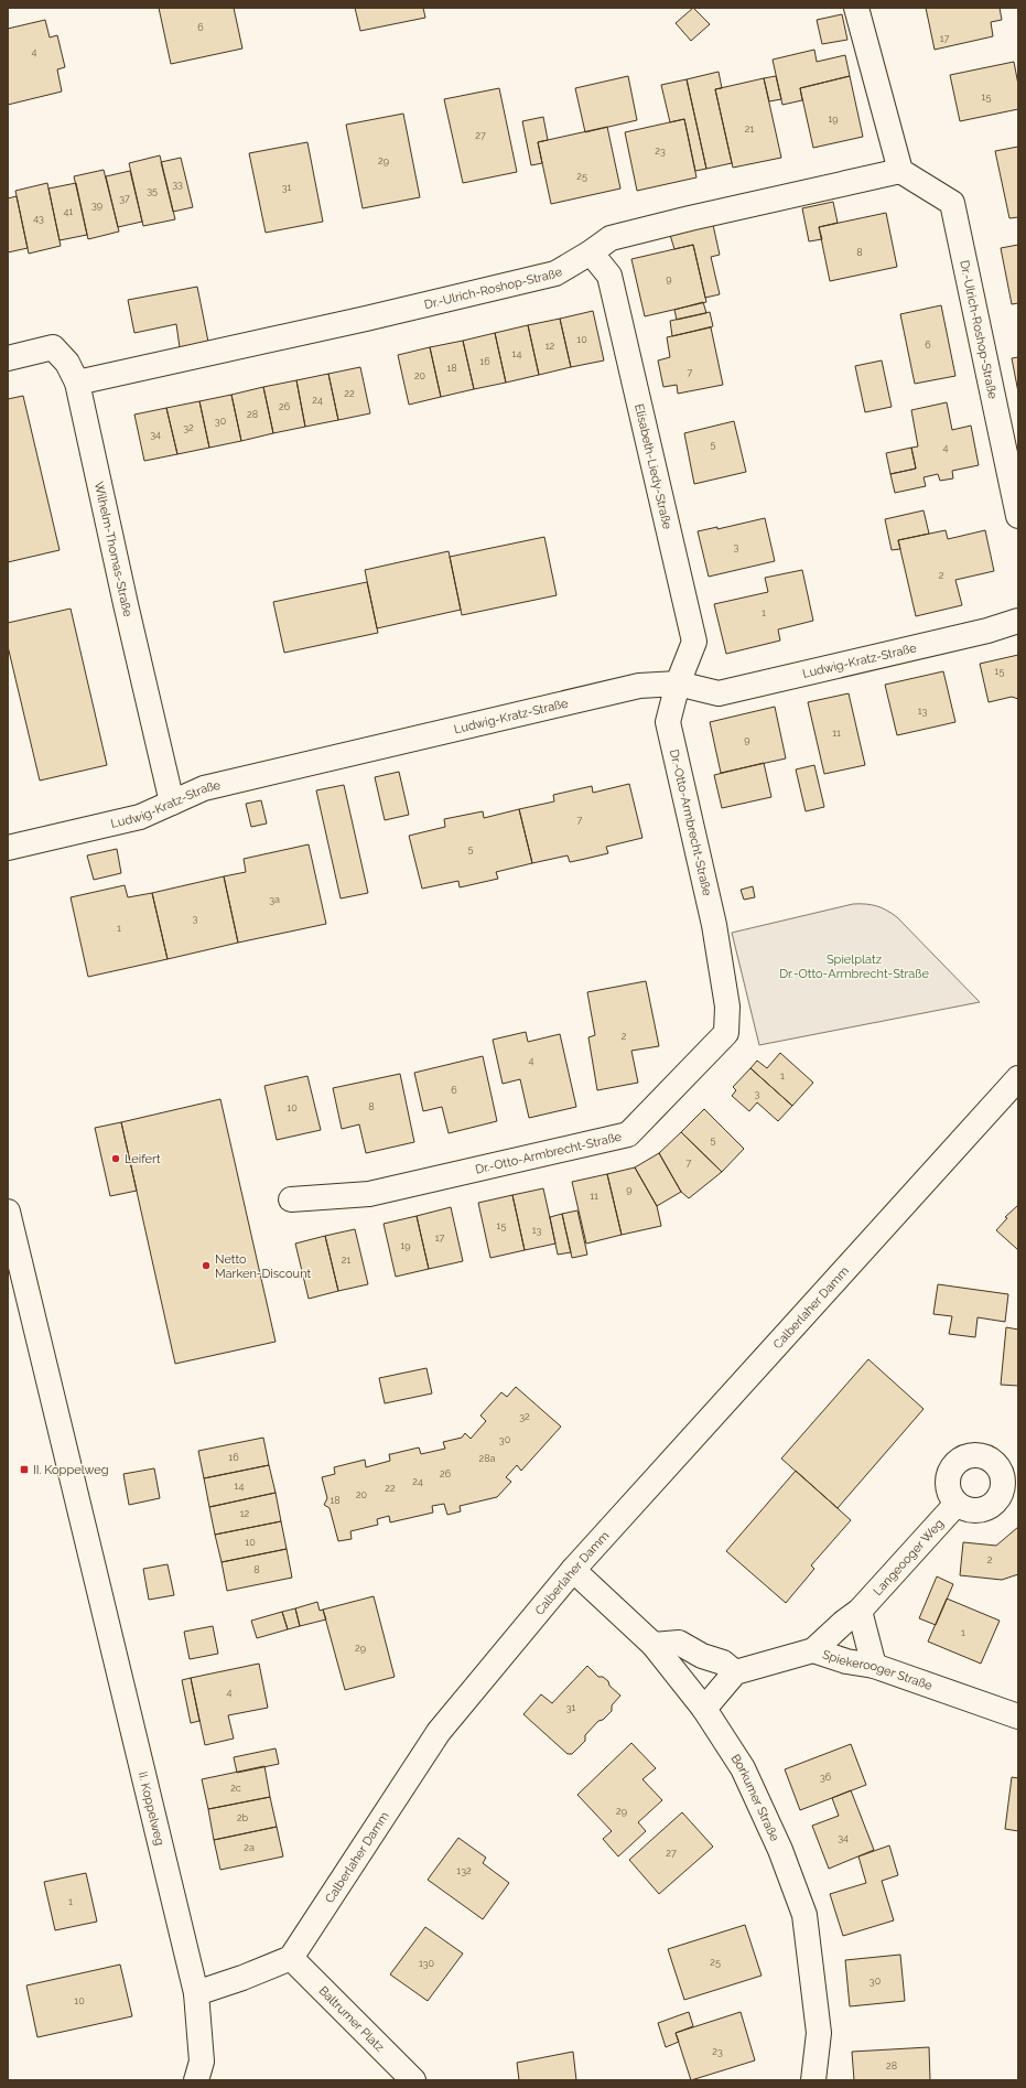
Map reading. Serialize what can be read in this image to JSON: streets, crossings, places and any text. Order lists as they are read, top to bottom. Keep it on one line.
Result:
{"streets":{"street":["Dr.-Ulrich-Roshop-Straße","Elisabeth-Liedy-Straße","Wilhelm-Thomas-Straße","Ludwig-Kratz-Straße","Dr.-Otto-Armbrecht-Straße","Calberlaher Damm","Langeooger Weg","Spiekerooger Straße","Borkumer Straße","II. Koppelweg","Baltrumer Platz"]},"crossings":[["Dr.-Ulrich-Roshop-Straße","Elisabeth-Liedy-Straße"],["Dr.-Ulrich-Roshop-Straße","Wilhelm-Thomas-Straße"],["Elisabeth-Liedy-Straße","Ludwig-Kratz-Straße"],["Elisabeth-Liedy-Straße","Dr.-Otto-Armbrecht-Straße"],["Wilhelm-Thomas-Straße","Ludwig-Kratz-Straße"],["Ludwig-Kratz-Straße","Dr.-Otto-Armbrecht-Straße"],["Calberlaher Damm","Borkumer Straße"],["Calberlaher Damm","Baltrumer Platz"],["Langeooger Weg","Spiekerooger Straße"]],"parks":["Spielplatz Dr.-Otto-Armbrecht-Straße"],"places":{"other":["Leifert","Netto Marken-Discount"],"transit":["II. Koppelweg"]},"house_numbers":["6","17","4","15","19","21","27","23","29","25","33","31","35","37","39","41","43","8","9","10","6","12","14","16","18","7","20","22","24","26","28","30","32","34","5","4","3","2","1","15","13","11","9","7","5","3a","3","1","2","4","1","6","3","8","10","5","7","9","11","15","13","17","19","21","32","30","16","28a","26","24","14","22","20","18","12","10","2","8","1","29","4","31","36","2c","29","2b","34","2a","27","132","1","25","130","30","10","23","28"]}
